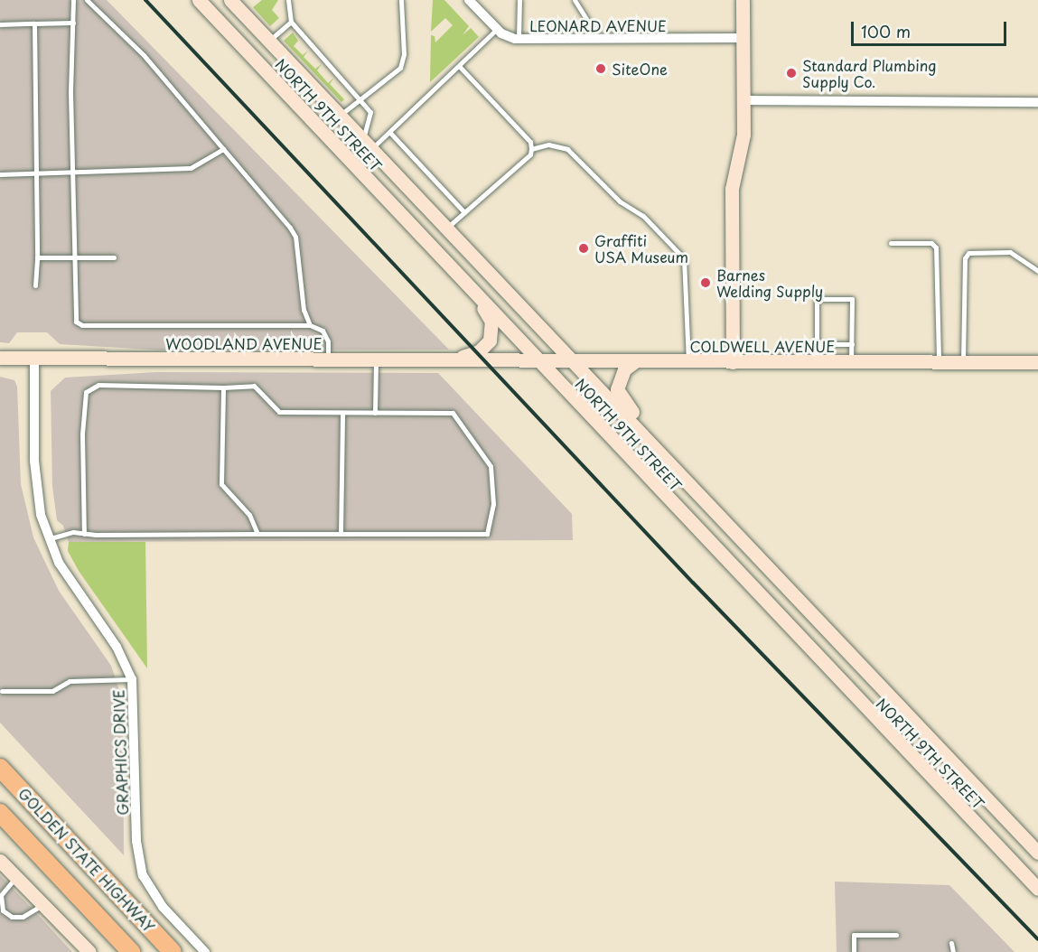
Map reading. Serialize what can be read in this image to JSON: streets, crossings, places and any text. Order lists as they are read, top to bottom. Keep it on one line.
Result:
{"streets":{"highway":["GOLDEN STATE HIGHWAY"],"street":["LEONARD AVENUE","NORTH 9TH STREET","WOODLAND AVENUE","COLDWELL AVENUE","GRAPHICS DRIVE"]},"crossings":[["NORTH 9TH STREET","COLDWELL AVENUE"],["WOODLAND AVENUE","COLDWELL AVENUE"],["WOODLAND AVENUE","GRAPHICS DRIVE"]],"places":["SiteOne","Standard Plumbing Supply Co.","Graffiti USA Museum","Barnes Welding Supply"],"scale_bar":"100 m"}
